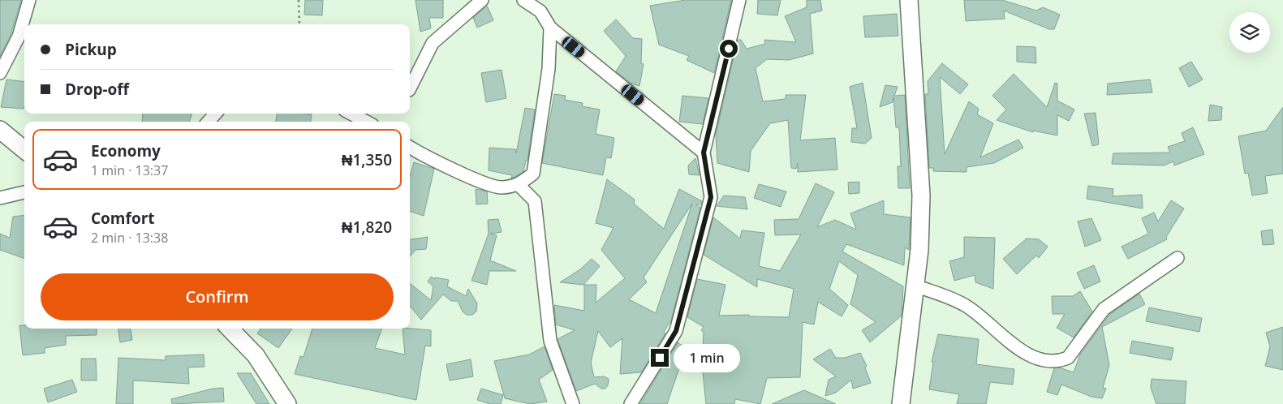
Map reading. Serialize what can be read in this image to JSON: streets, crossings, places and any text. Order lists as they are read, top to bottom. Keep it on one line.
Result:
{"page":{"banner":["Pickup","Drop-off"],"list":[{"name":"Economy","note":"1 min · 13:37","value":"₦1,350"},{"name":"Comfort","note":"2 min · 13:38","value":"₦1,820"}],"buttons":"Confirm","bubble":"1 min"}}
